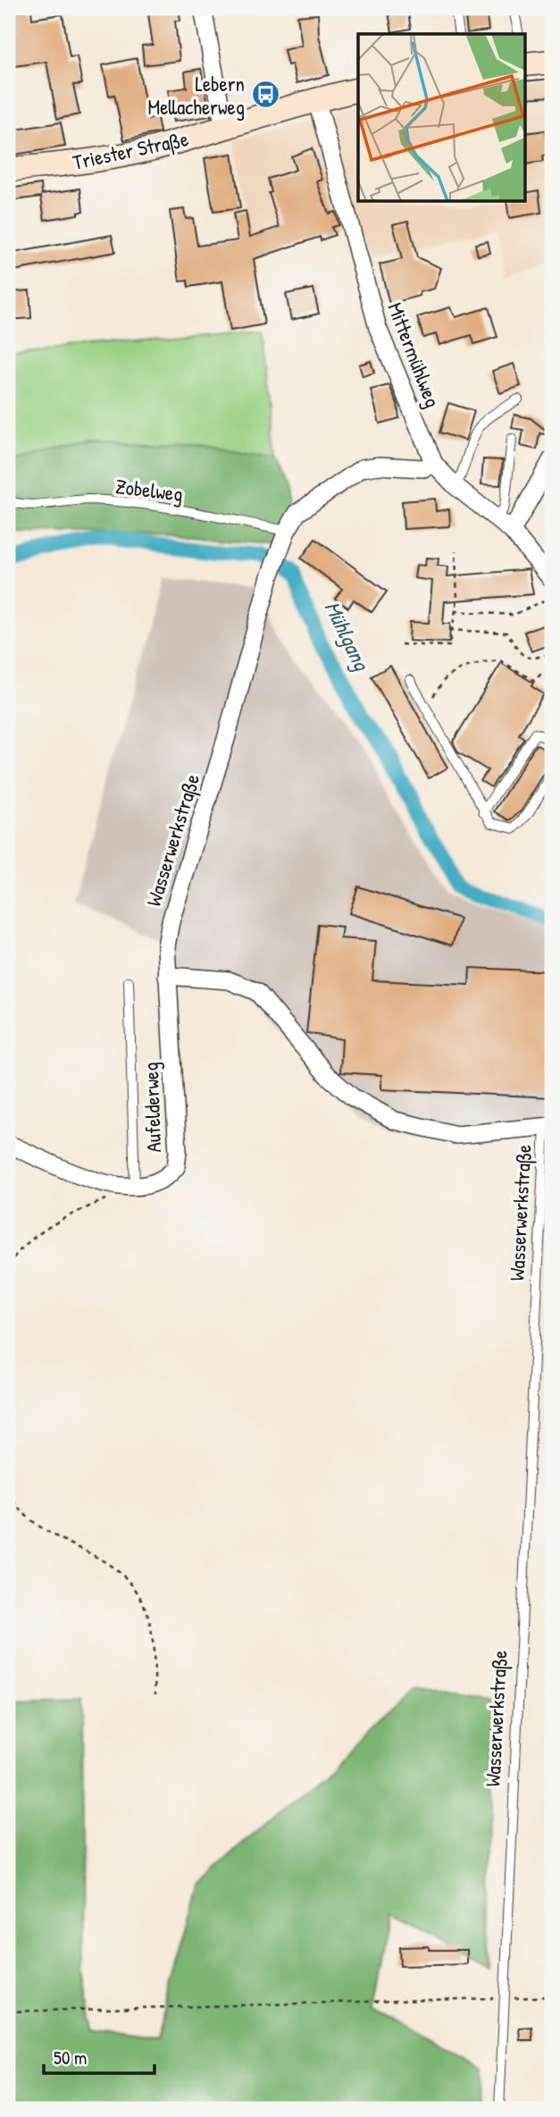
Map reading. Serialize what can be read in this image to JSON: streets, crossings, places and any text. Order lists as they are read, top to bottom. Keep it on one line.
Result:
{"streets":{"main road":["Triester Straße"],"street":["Mittermühlweg","Wasserwerkstraße","Aufelderweg"],"lane":["Zobelweg"]},"crossings":[["Triester Straße","Mittermühlweg"],["Mittermühlweg","Wasserwerkstraße"],["Zobelweg","Wasserwerkstraße"],["Wasserwerkstraße","Aufelderweg"]],"water":["Mühlgang"],"places":{"bus stop":["Lebern Mellacherweg"]},"scale_bar":"50 m"}
